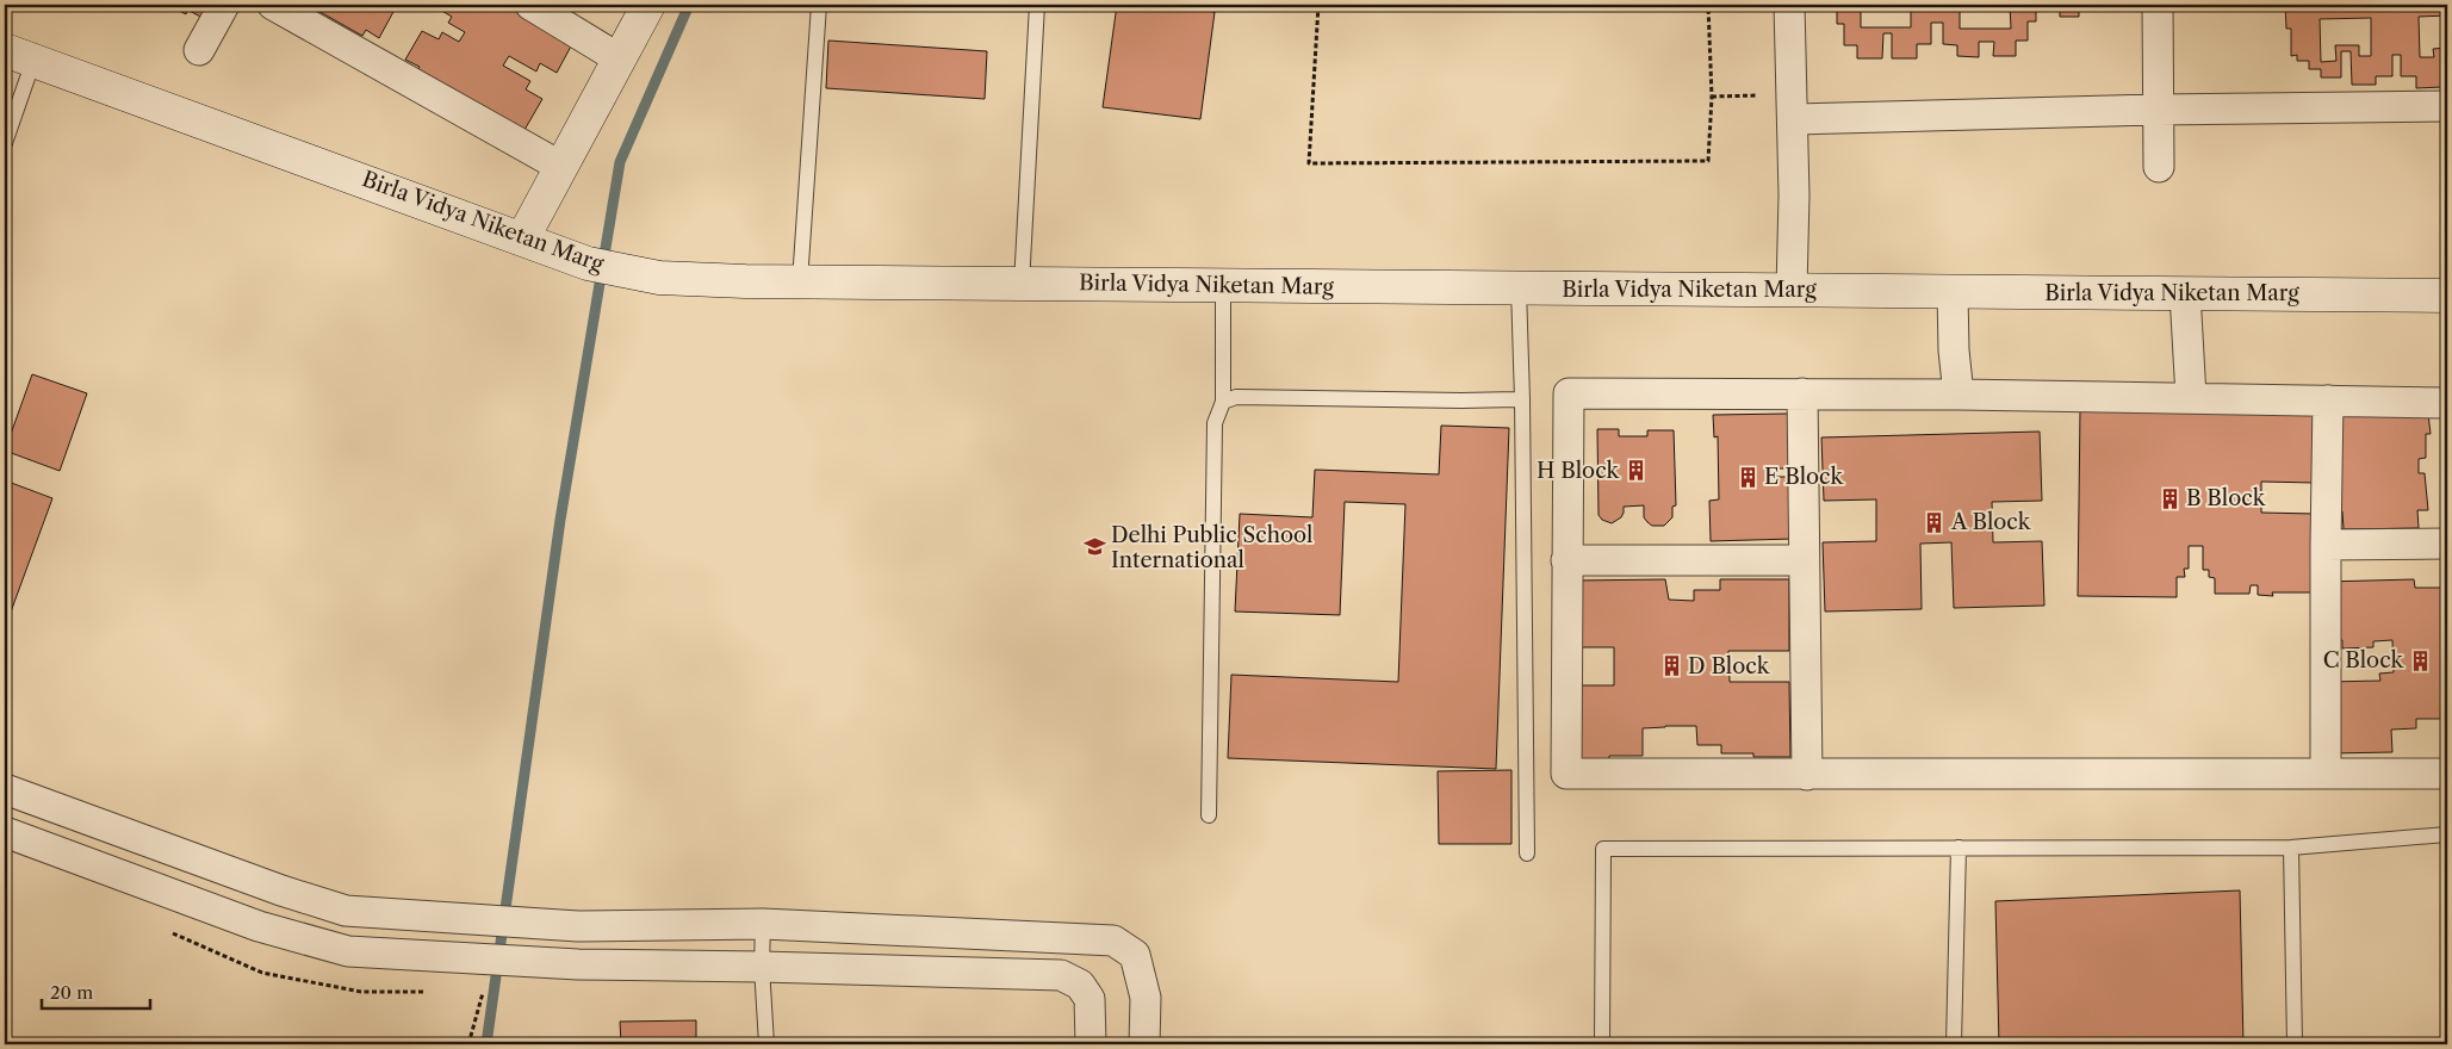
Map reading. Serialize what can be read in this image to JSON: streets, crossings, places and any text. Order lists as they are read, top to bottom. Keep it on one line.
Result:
{"streets":{"street":["Birla Vidya Niketan Marg"]},"places":{"building":["H Block","E Block","B Block","A Block","C Block","D Block"],"school or university":["Delhi Public School International"]},"scale_bar":"20 m"}
